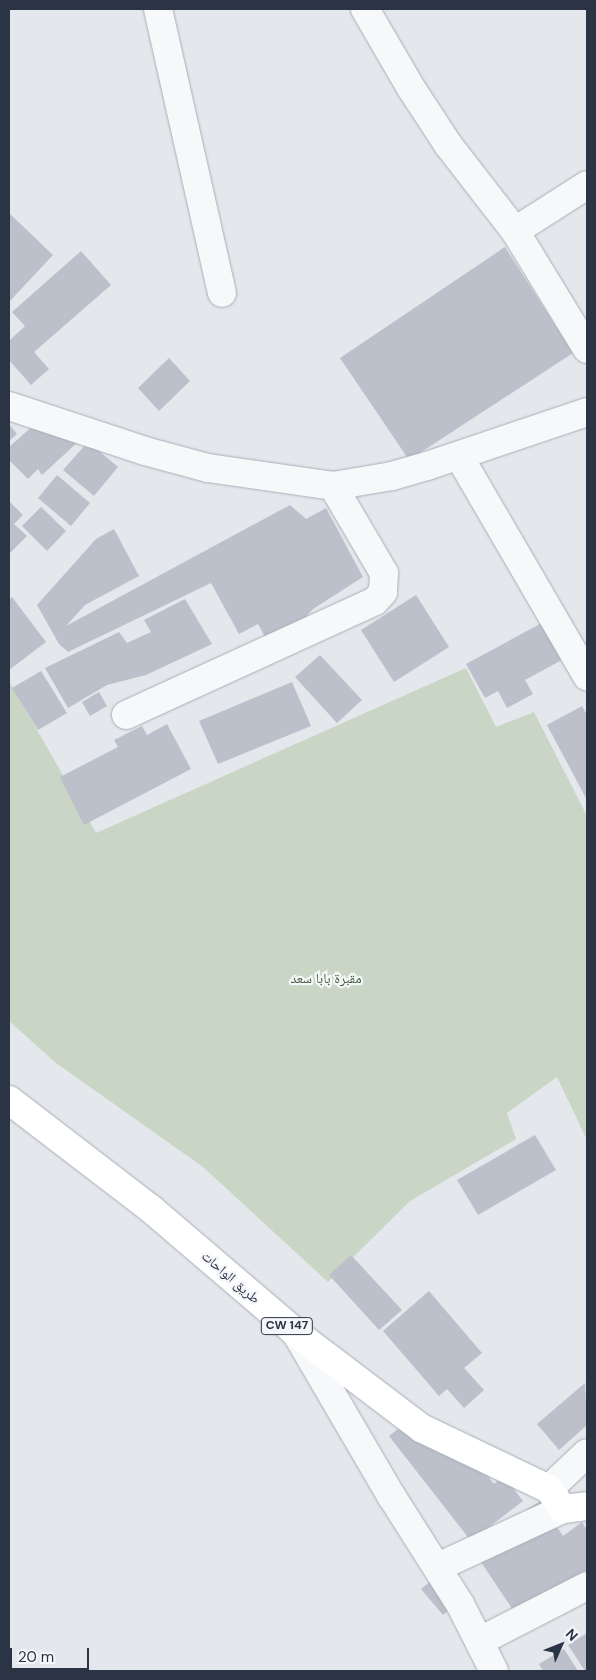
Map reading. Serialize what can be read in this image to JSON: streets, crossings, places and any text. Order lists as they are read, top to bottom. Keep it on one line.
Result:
{"streets":{"main road":["طريق الواحات","CW 147"]},"parks":["مقبرة بابا سعد"],"scale_bar":"20 m","north":"top right"}
